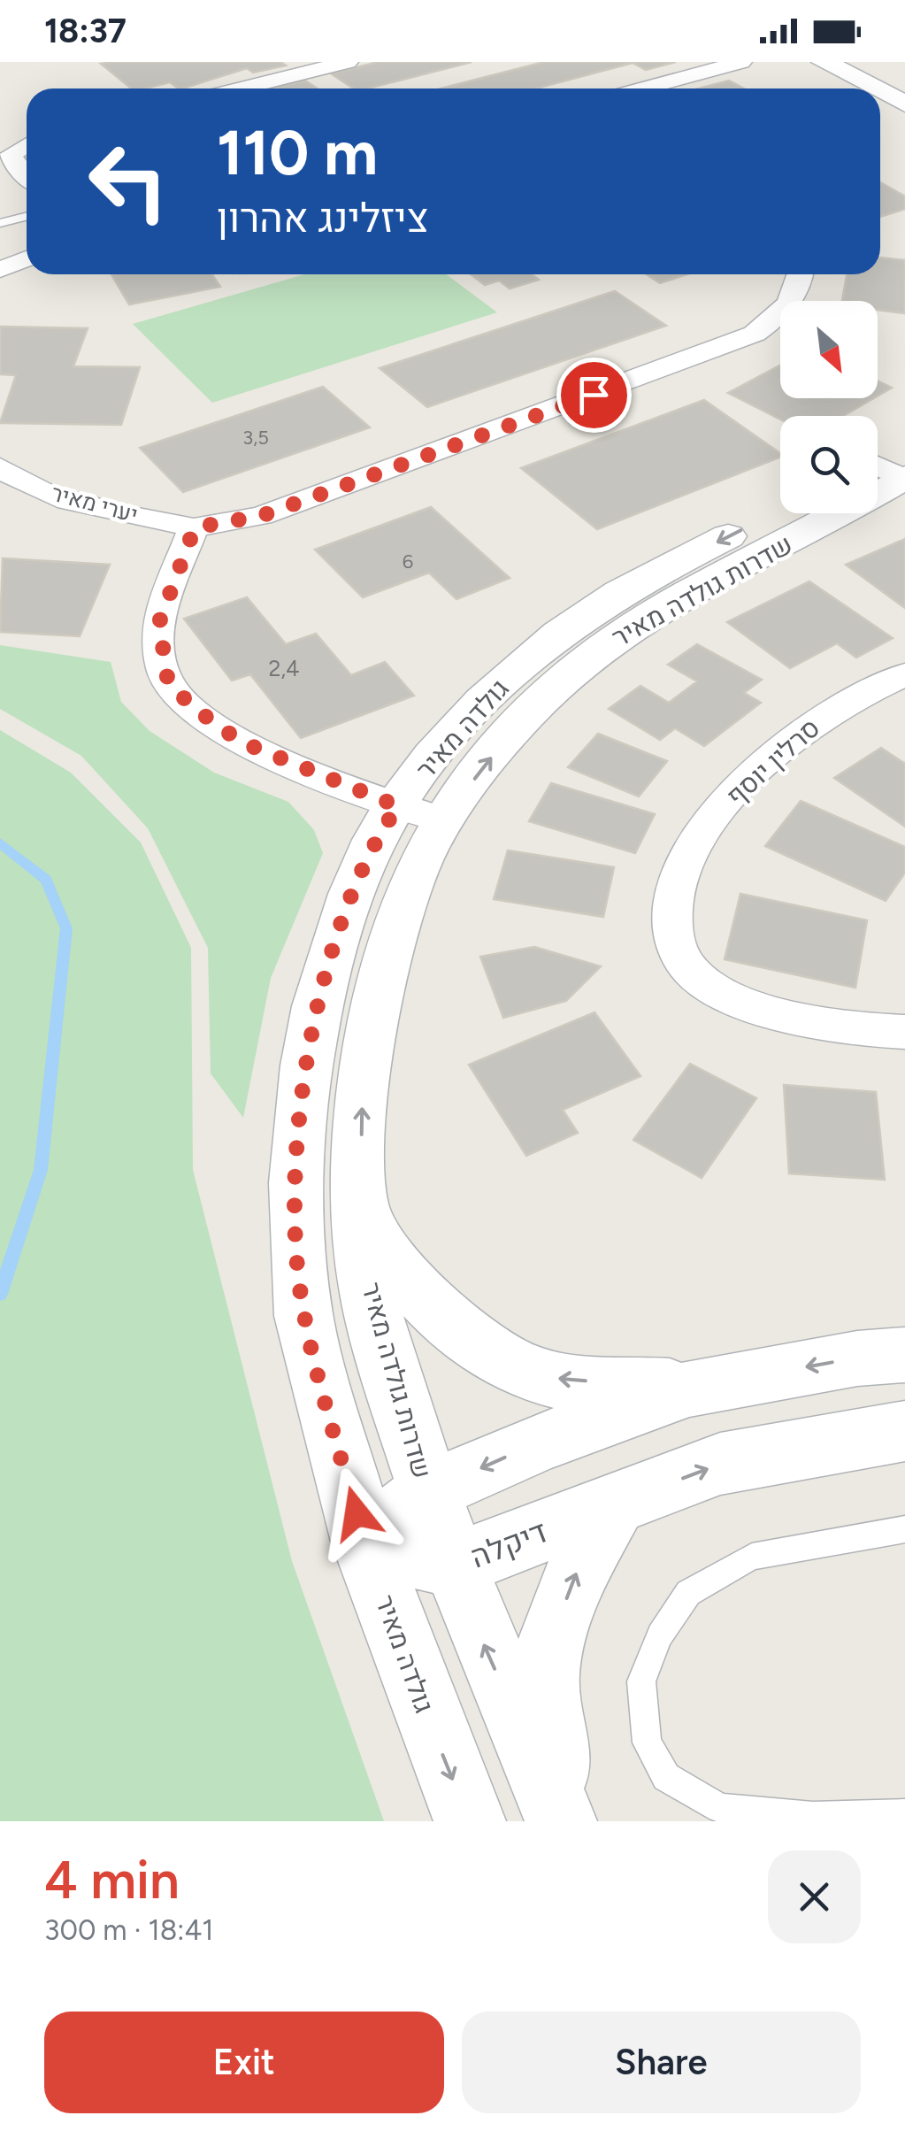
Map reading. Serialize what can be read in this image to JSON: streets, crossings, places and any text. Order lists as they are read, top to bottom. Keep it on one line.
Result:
{"streets":{"street":["יערי מאיר","שדרות גולדה מאיר","גולדה מאיר","סרלין יוסף","דיקלה"]},"crossings":[["שדרות גולדה מאיר","דיקלה"],["גולדה מאיר","דיקלה"]],"one_way":["שדרות גולדה מאיר"],"house_numbers":["3,5","6","2,4"],"north":"bottom right","page":{"status":"18:37","turn":["110 m","ציזלינג אהרון"],"heading":["4 min","300 m · 18:41"],"buttons":["Exit","Share"]}}
